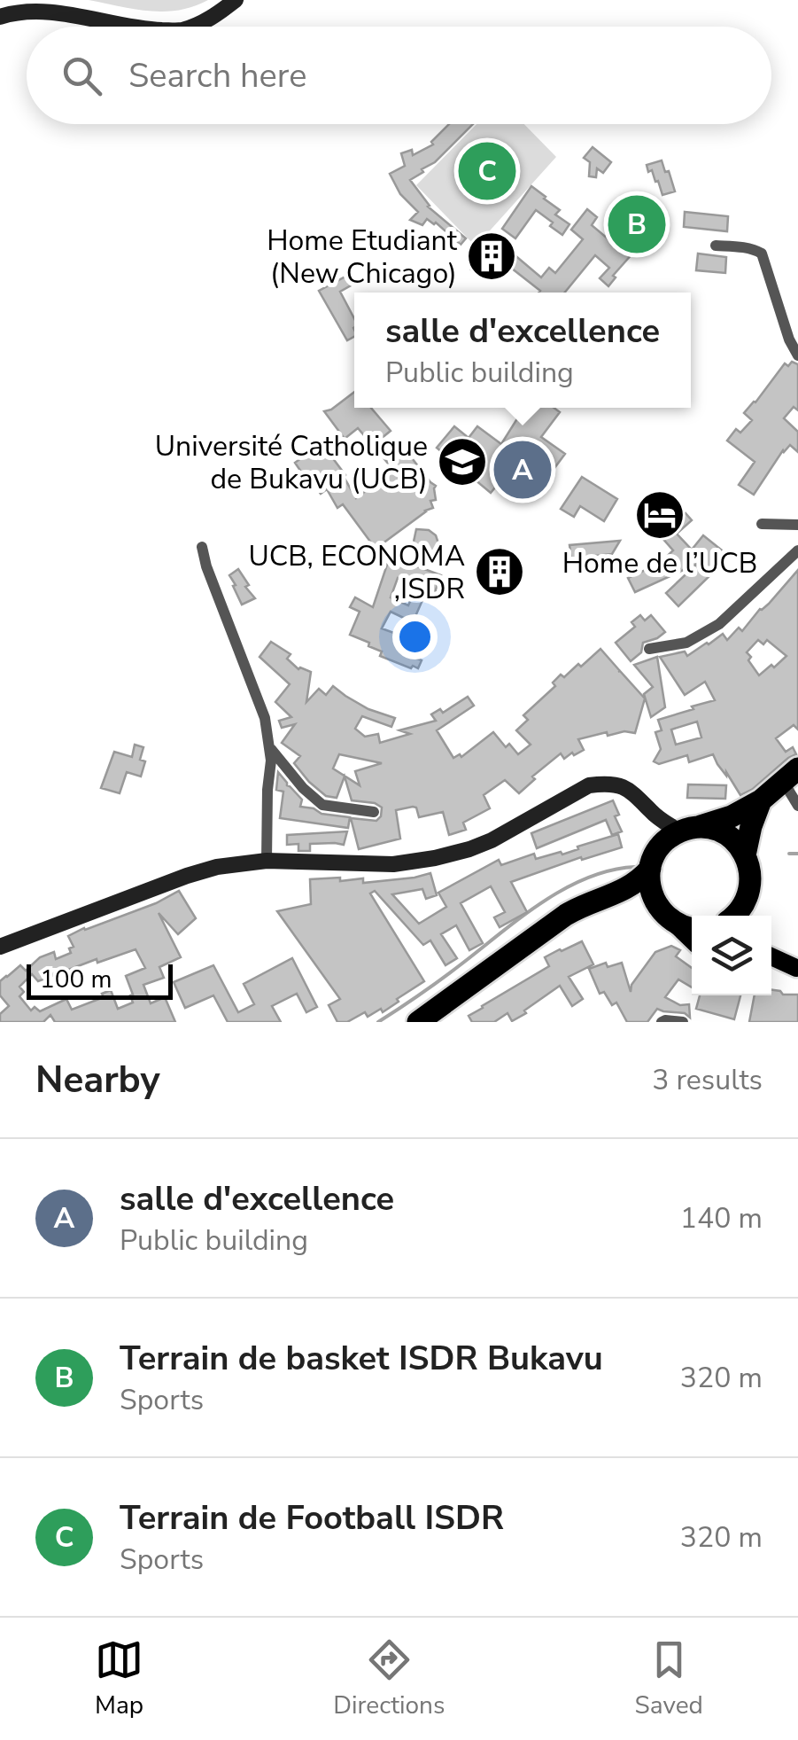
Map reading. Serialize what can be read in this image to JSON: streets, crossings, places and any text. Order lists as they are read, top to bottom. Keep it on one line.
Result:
{"places":{"building":["Home Etudiant (New Chicago)","UCB, ECONOMA ,ISDR"],"school or university":["Université Catholique de Bukavu (UCB)"],"hotel":["Home de l’UCB"]},"scale_bar":"100 m","page":{"search":"Search here","pins":["C","B","A"],"popup":["salle d'excellence","Public building"],"scale":"100 m","heading":["Nearby","3 results"],"list":[{"mark":"A","name":"salle d'excellence","note":"Public building","value":"140 m"},{"mark":"B","name":"Terrain de basket ISDR Bukavu","note":"Sports","value":"320 m"},{"mark":"C","name":"Terrain de Football ISDR","note":"Sports","value":"320 m"}],"nav":["Map","Directions","Saved"]}}
